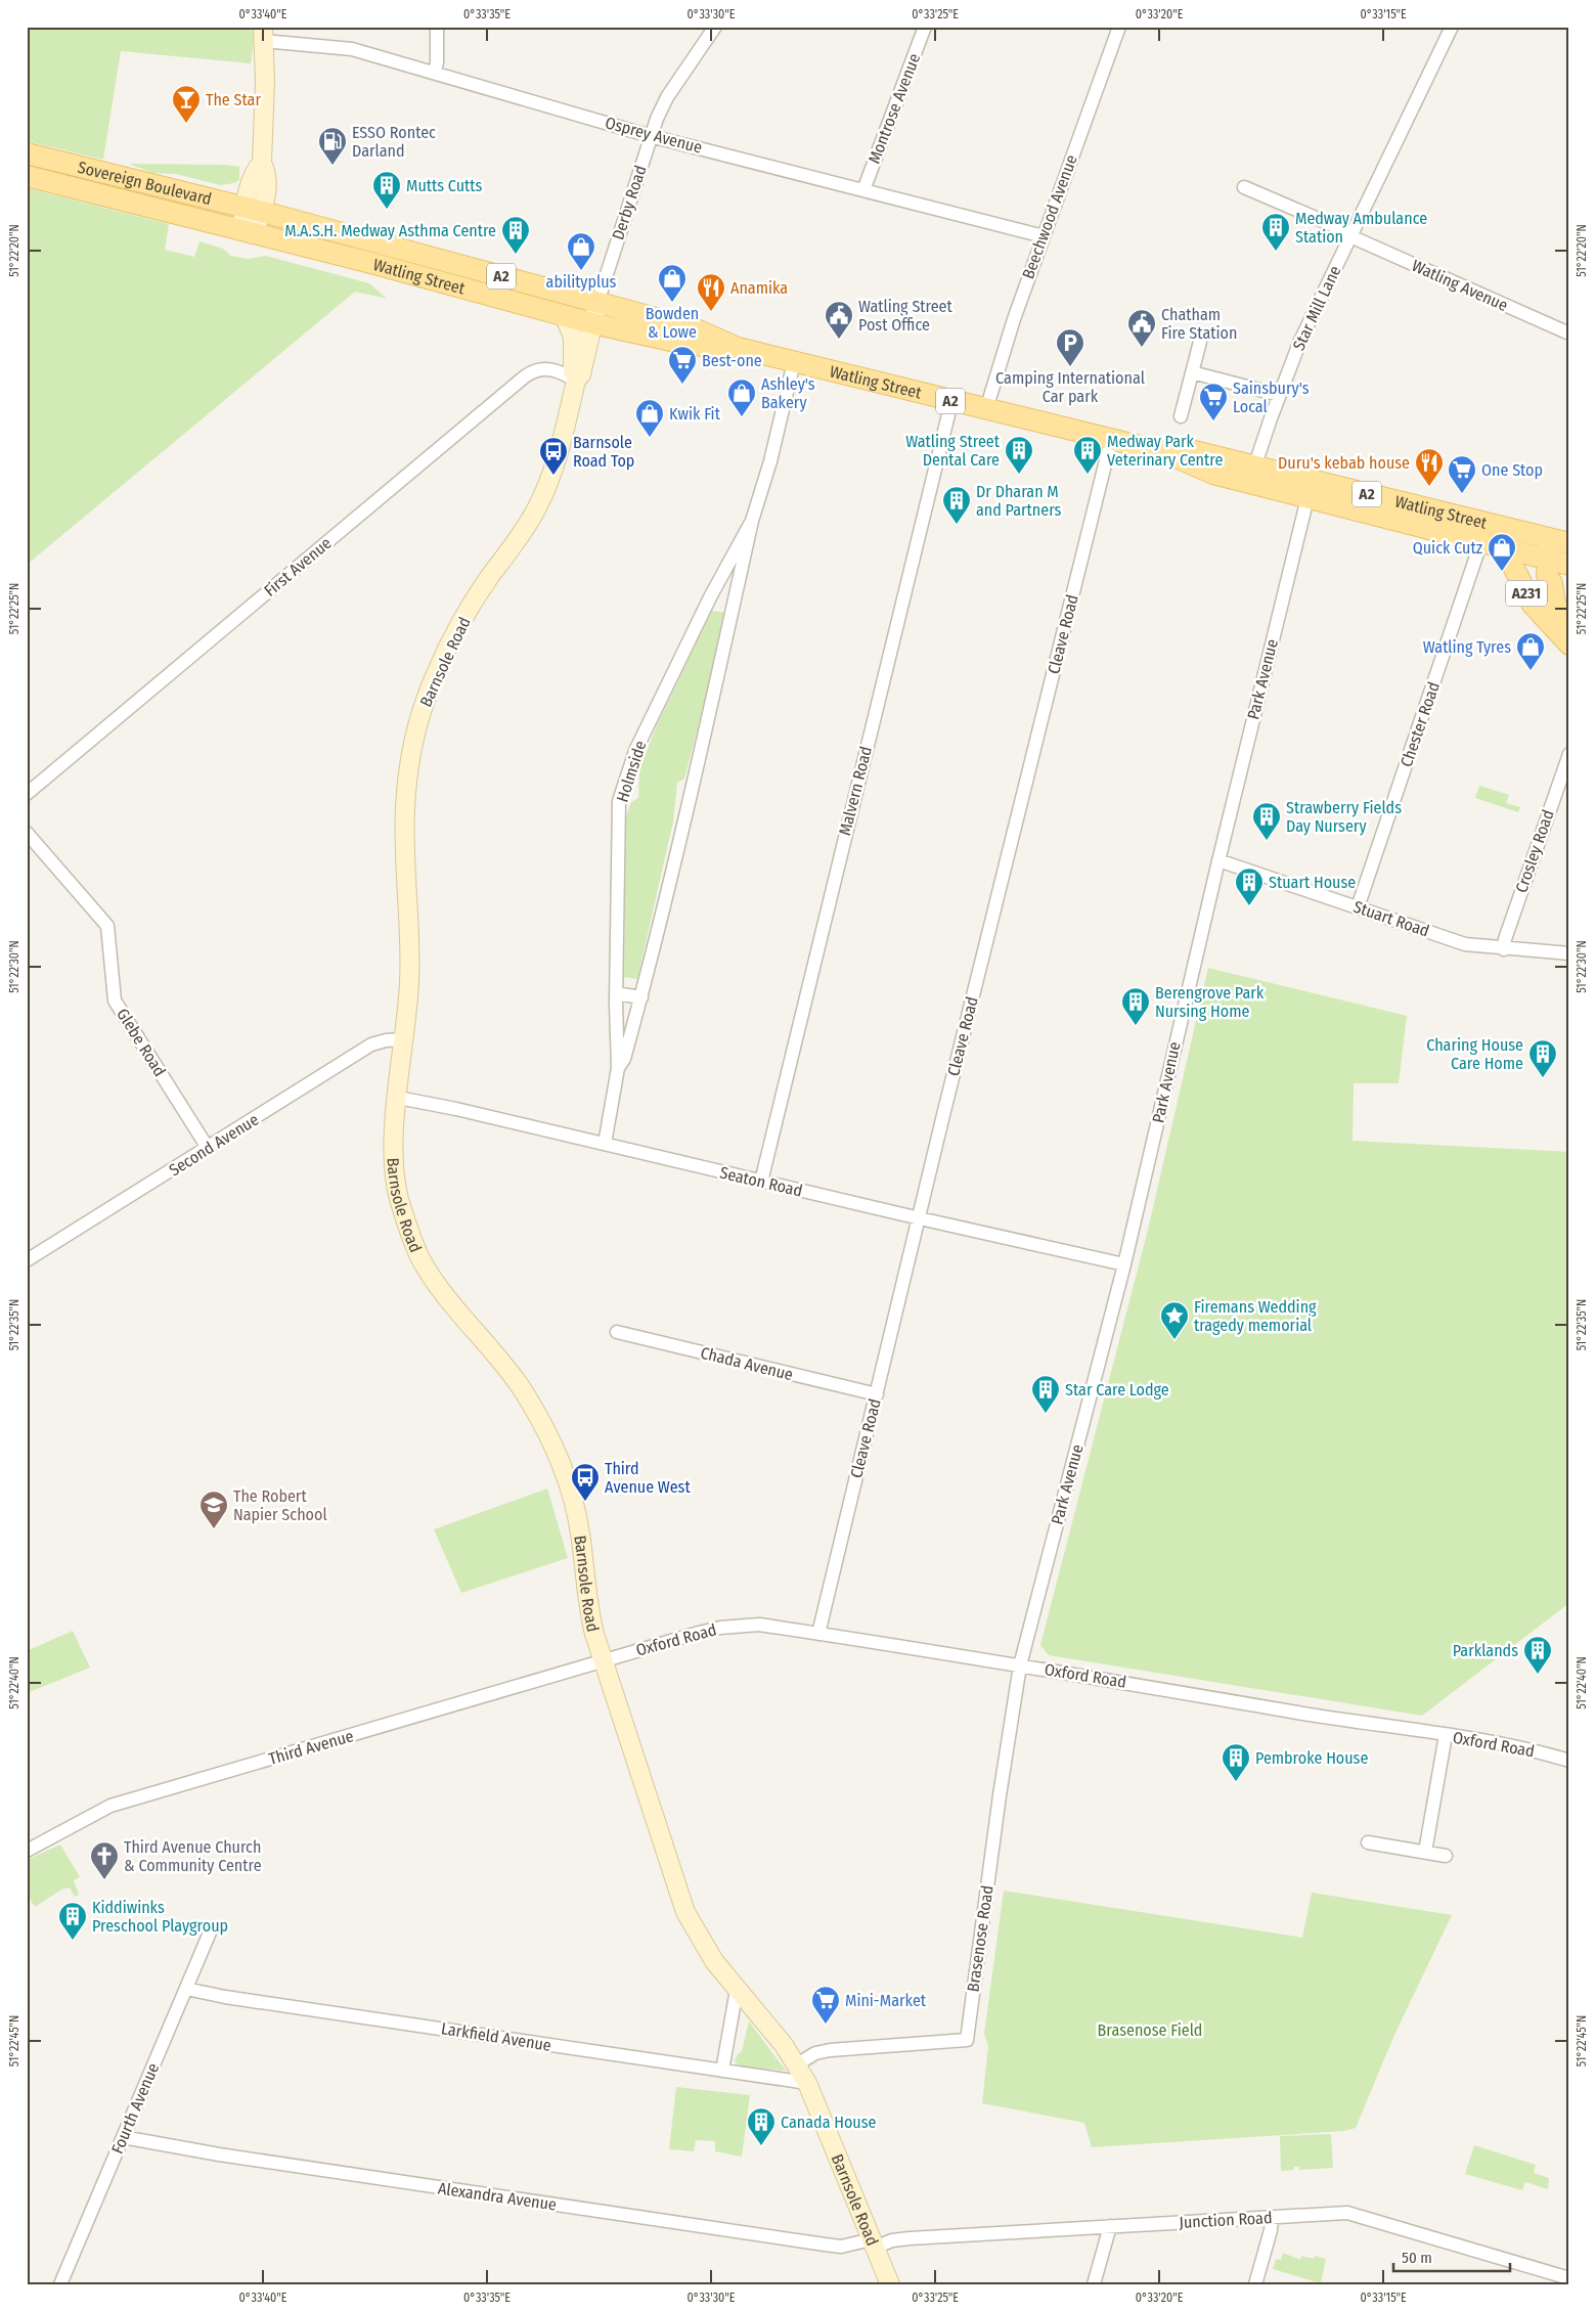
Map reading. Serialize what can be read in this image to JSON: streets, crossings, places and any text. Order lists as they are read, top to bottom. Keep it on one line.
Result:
{"streets":{"main road":["Sovereign Boulevard","Watling Street","A2","A231"],"street":["Montrose Avenue","Osprey Avenue","Derby Road","Beechwood Avenue","Watling Avenue","Star Mill Lane","First Avenue","Cleave Road","Barnsole Road","Park Avenue","Chester Road","Holmside","Malvern Road","Crosley Road","Stuart Road","Glebe Road","Second Avenue","Seaton Road","Chada Avenue","Oxford Road","Third Avenue","Brasenose Road","Larkfield Avenue","Fourth Avenue","Alexandra Avenue","Junction Road"]},"crossings":[["Montrose Avenue","Osprey Avenue"],["Osprey Avenue","Derby Road"],["Osprey Avenue","Beechwood Avenue"],["Sovereign Boulevard","Watling Street"],["Derby Road","Watling Street"],["Derby Road","Barnsole Road"],["Beechwood Avenue","Watling Street"],["Watling Street","A2"],["Watling Street","Star Mill Lane"],["Watling Street","A231"],["Watling Street","Cleave Road"],["Watling Street","Barnsole Road"],["Watling Street","Park Avenue"],["Watling Street","Chester Road"],["Watling Street","Holmside"],["Watling Street","Malvern Road"],["A2","A231"],["Watling Avenue","Star Mill Lane"],["First Avenue","Barnsole Road"],["Cleave Road","Seaton Road"],["Cleave Road","Chada Avenue"],["Cleave Road","Oxford Road"],["Barnsole Road","Second Avenue"],["Barnsole Road","Seaton Road"],["Barnsole Road","Oxford Road"],["Barnsole Road","Third Avenue"],["Barnsole Road","Brasenose Road"],["Barnsole Road","Larkfield Avenue"],["Barnsole Road","Alexandra Avenue"],["Barnsole Road","Junction Road"],["Park Avenue","Stuart Road"],["Park Avenue","Seaton Road"],["Park Avenue","Oxford Road"],["Park Avenue","Brasenose Road"],["Chester Road","Stuart Road"],["Holmside","Seaton Road"],["Malvern Road","Seaton Road"],["Crosley Road","Stuart Road"],["Glebe Road","Second Avenue"],["Oxford Road","Third Avenue"],["Oxford Road","Brasenose Road"],["Larkfield Avenue","Fourth Avenue"],["Fourth Avenue","Alexandra Avenue"],["Alexandra Avenue","Junction Road"]],"parks":["Brasenose Field"],"places":{"bar":["The Star"],"fuel station":["ESSO Rontec Darland"],"building":["Mutts Cutts","Medway Ambulance Station","M.A.S.H. Medway Asthma Centre","Watling Street Dental Care","Medway Park Veterinary Centre","Dr Dharan M and Partners","Strawberry Fields Day Nursery","Stuart House","Berengrove Park Nursing Home","Charing House Care Home","Star Care Lodge","Parklands","Pembroke House","Kiddiwinks Preschool Playgroup","Canada House"],"shop":["abilityplus","Bowden & Lowe","Ashley's Bakery","Kwik Fit","Quick Cutz","Watling Tyres"],"restaurant":["Anamika","Duru's kebab house"],"public building":["Watling Street Post Office","Chatham Fire Station"],"parking":["Camping International Car park"],"supermarket":["Best-one","Sainsbury's Local","One Stop","Mini-Market"],"bus stop":["Barnsole Road Top","Third Avenue West"],"place":["Firemans Wedding tragedy memorial"],"school or university":["The Robert Napier School"],"church":["Third Avenue Church & Community Centre"]},"scale_bar":"50 m","coordinates":["0°33'40\"E","0°33'35\"E","0°33'30\"E","0°33'25\"E","0°33'20\"E","0°33'15\"E","51°22'20\"N","51°22'25\"N","51°22'30\"N","51°22'35\"N","51°22'40\"N","51°22'45\"N"]}
